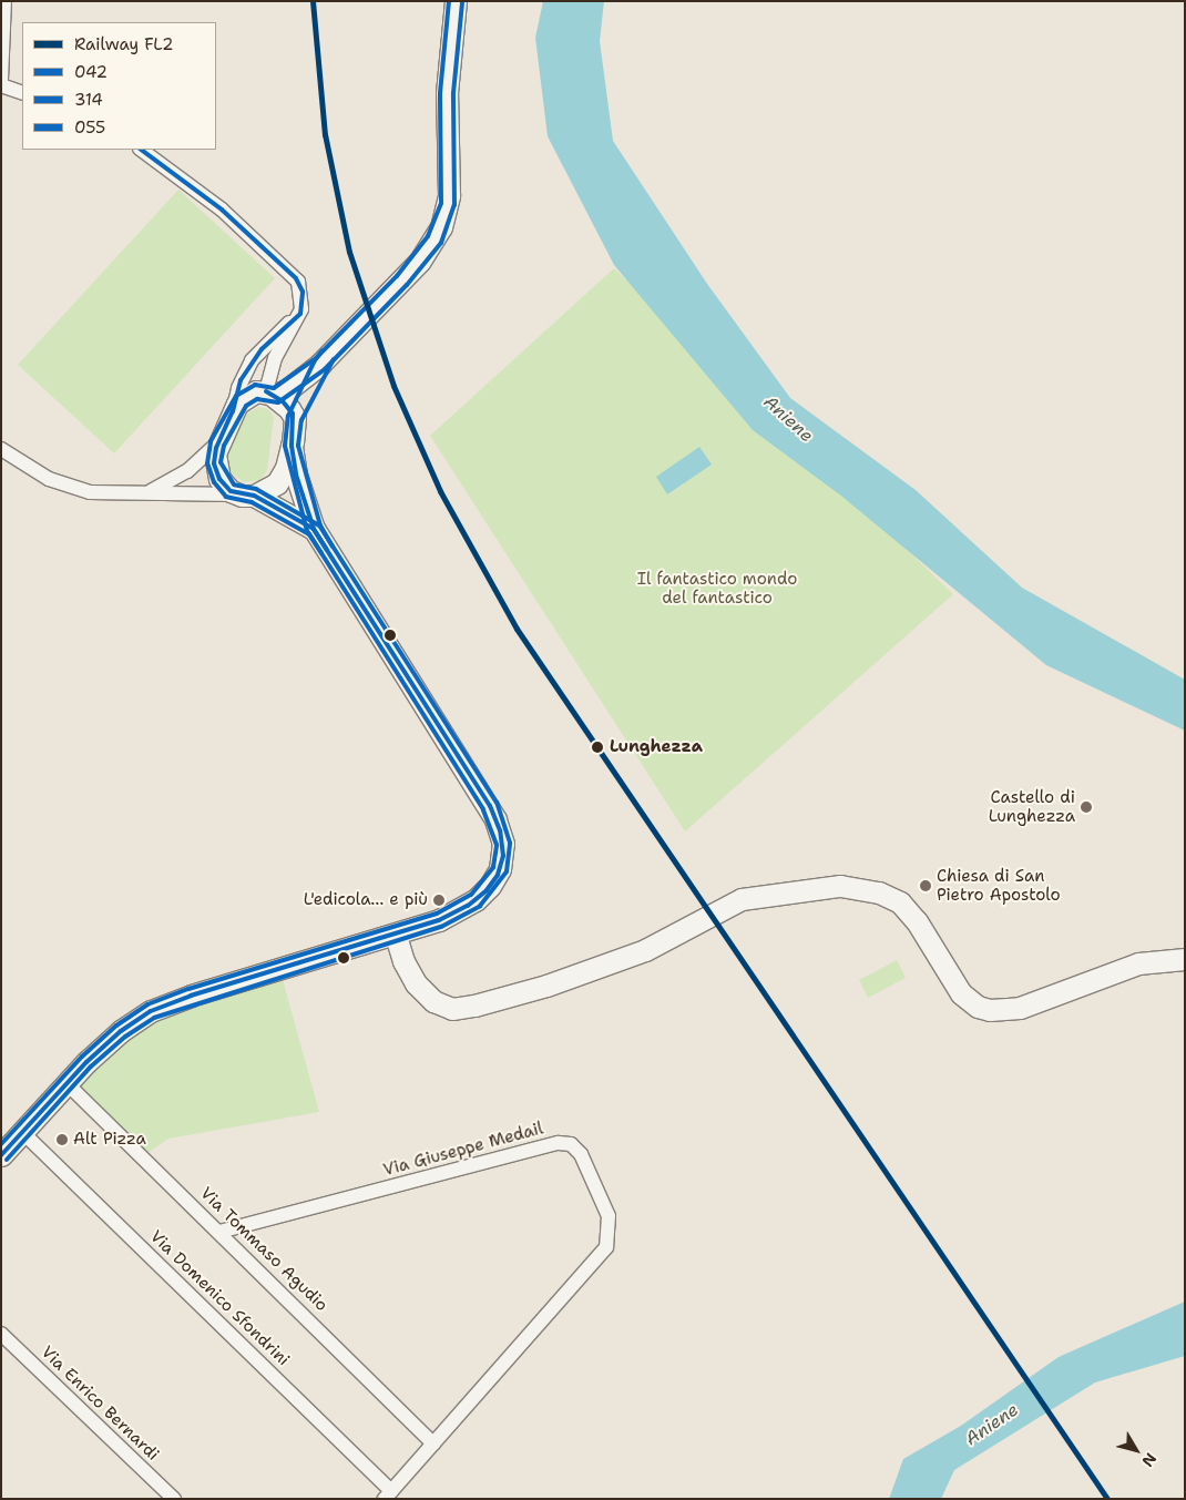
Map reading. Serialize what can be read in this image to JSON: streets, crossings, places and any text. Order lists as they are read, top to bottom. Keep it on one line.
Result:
{"streets":{"street":["Via Giuseppe Medail","Via Tommaso Agudio","Via Domenico Sfondrini","Via Enrico Bernardi"]},"crossings":[["Via Giuseppe Medail","Via Tommaso Agudio"],["Via Giuseppe Medail","Via Domenico Sfondrini"]],"water":["Aniene"],"parks":["Il fantastico mondo del fantastico"],"places":["Lunghezza","Castello di Lunghezza","Chiesa di San Pietro Apostolo","L'edicola… e più","Alt Pizza"],"lines":["rail line FL2","transit line 055","transit line 314","transit line 042"],"legend":["Railway FL2","042","314","055"],"north":"bottom right"}
